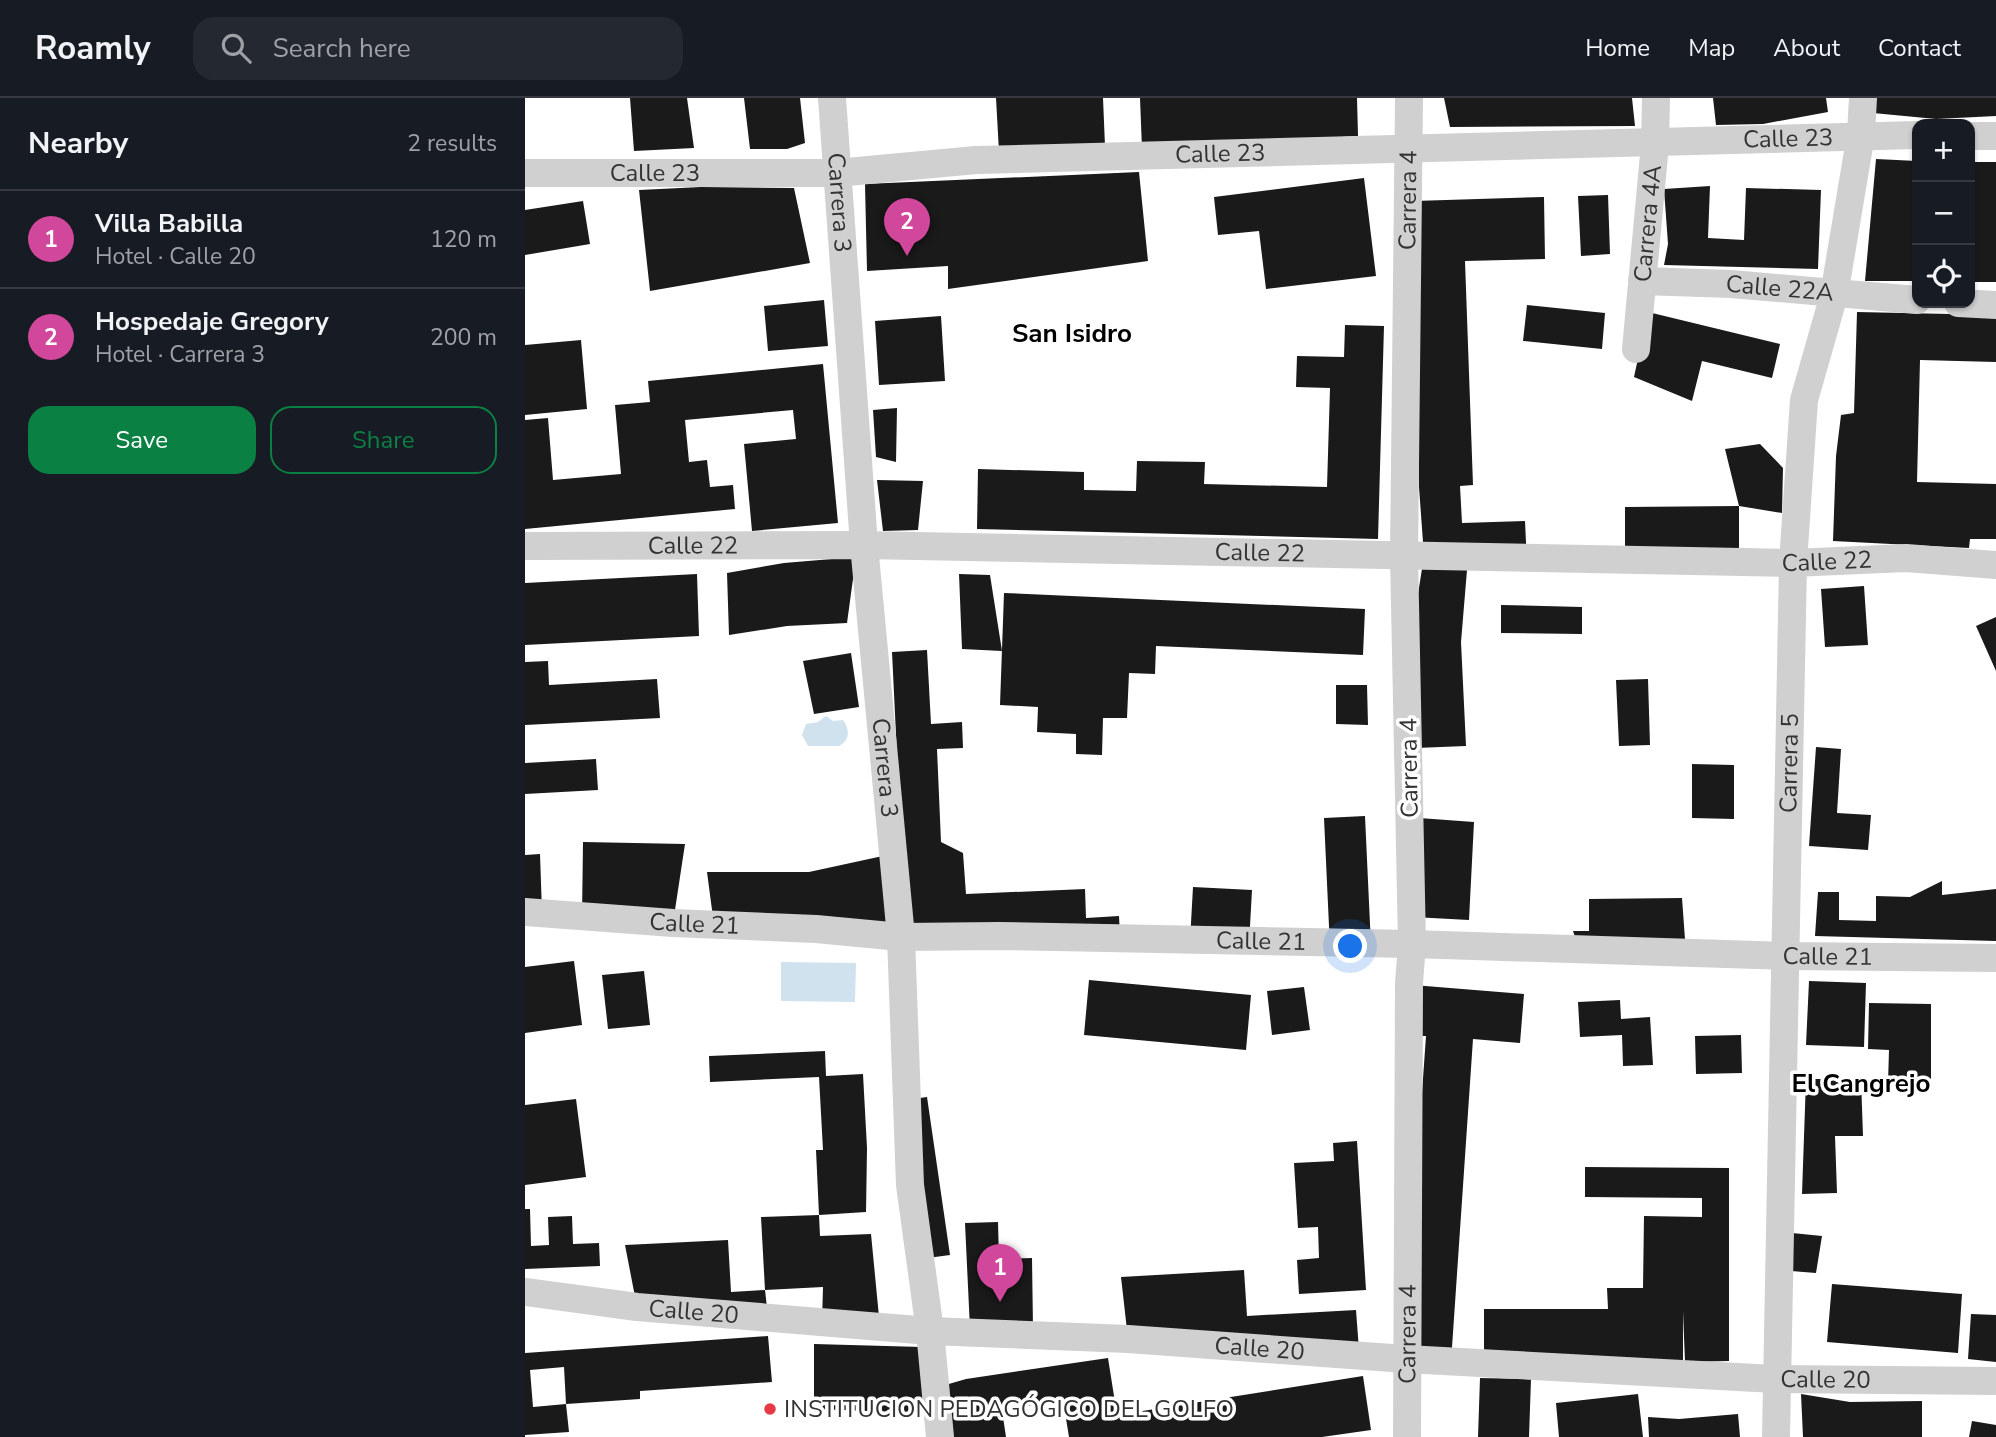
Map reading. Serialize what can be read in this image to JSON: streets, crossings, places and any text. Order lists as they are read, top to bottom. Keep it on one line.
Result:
{"streets":{"street":["Calle 23","Carrera 4","Carrera 3","Carrera 4A","Calle 22A","Calle 22","Carrera 5","Calle 21","Calle 20"]},"crossings":[["Calle 23","Carrera 4"],["Calle 23","Carrera 3"],["Calle 23","Carrera 4A"],["Calle 23","Carrera 5"],["Carrera 4","Calle 22"],["Carrera 4","Calle 21"],["Carrera 4","Calle 20"],["Carrera 3","Calle 22"],["Carrera 3","Calle 21"],["Carrera 3","Calle 20"],["Carrera 4A","Calle 22A"],["Calle 22A","Carrera 5"],["Calle 22","Carrera 5"],["Carrera 5","Calle 21"],["Carrera 5","Calle 20"]],"districts":["San Isidro","El Cangrejo"],"places":["INSTITUCION PEDAGÓGICO DEL GOLFO"],"page":{"header":"Roamly","search":"Search here","nav":["Home","Map","About","Contact"],"heading":["Nearby","2 results"],"map_buttons":["+","−"],"list":[{"mark":"1","name":"Villa Babilla","note":"Hotel · Calle 20","value":"120 m"},{"mark":"2","name":"Hospedaje Gregory","note":"Hotel · Carrera 3","value":"200 m"}],"pins":["2","1"],"buttons":["Save","Share"]}}
